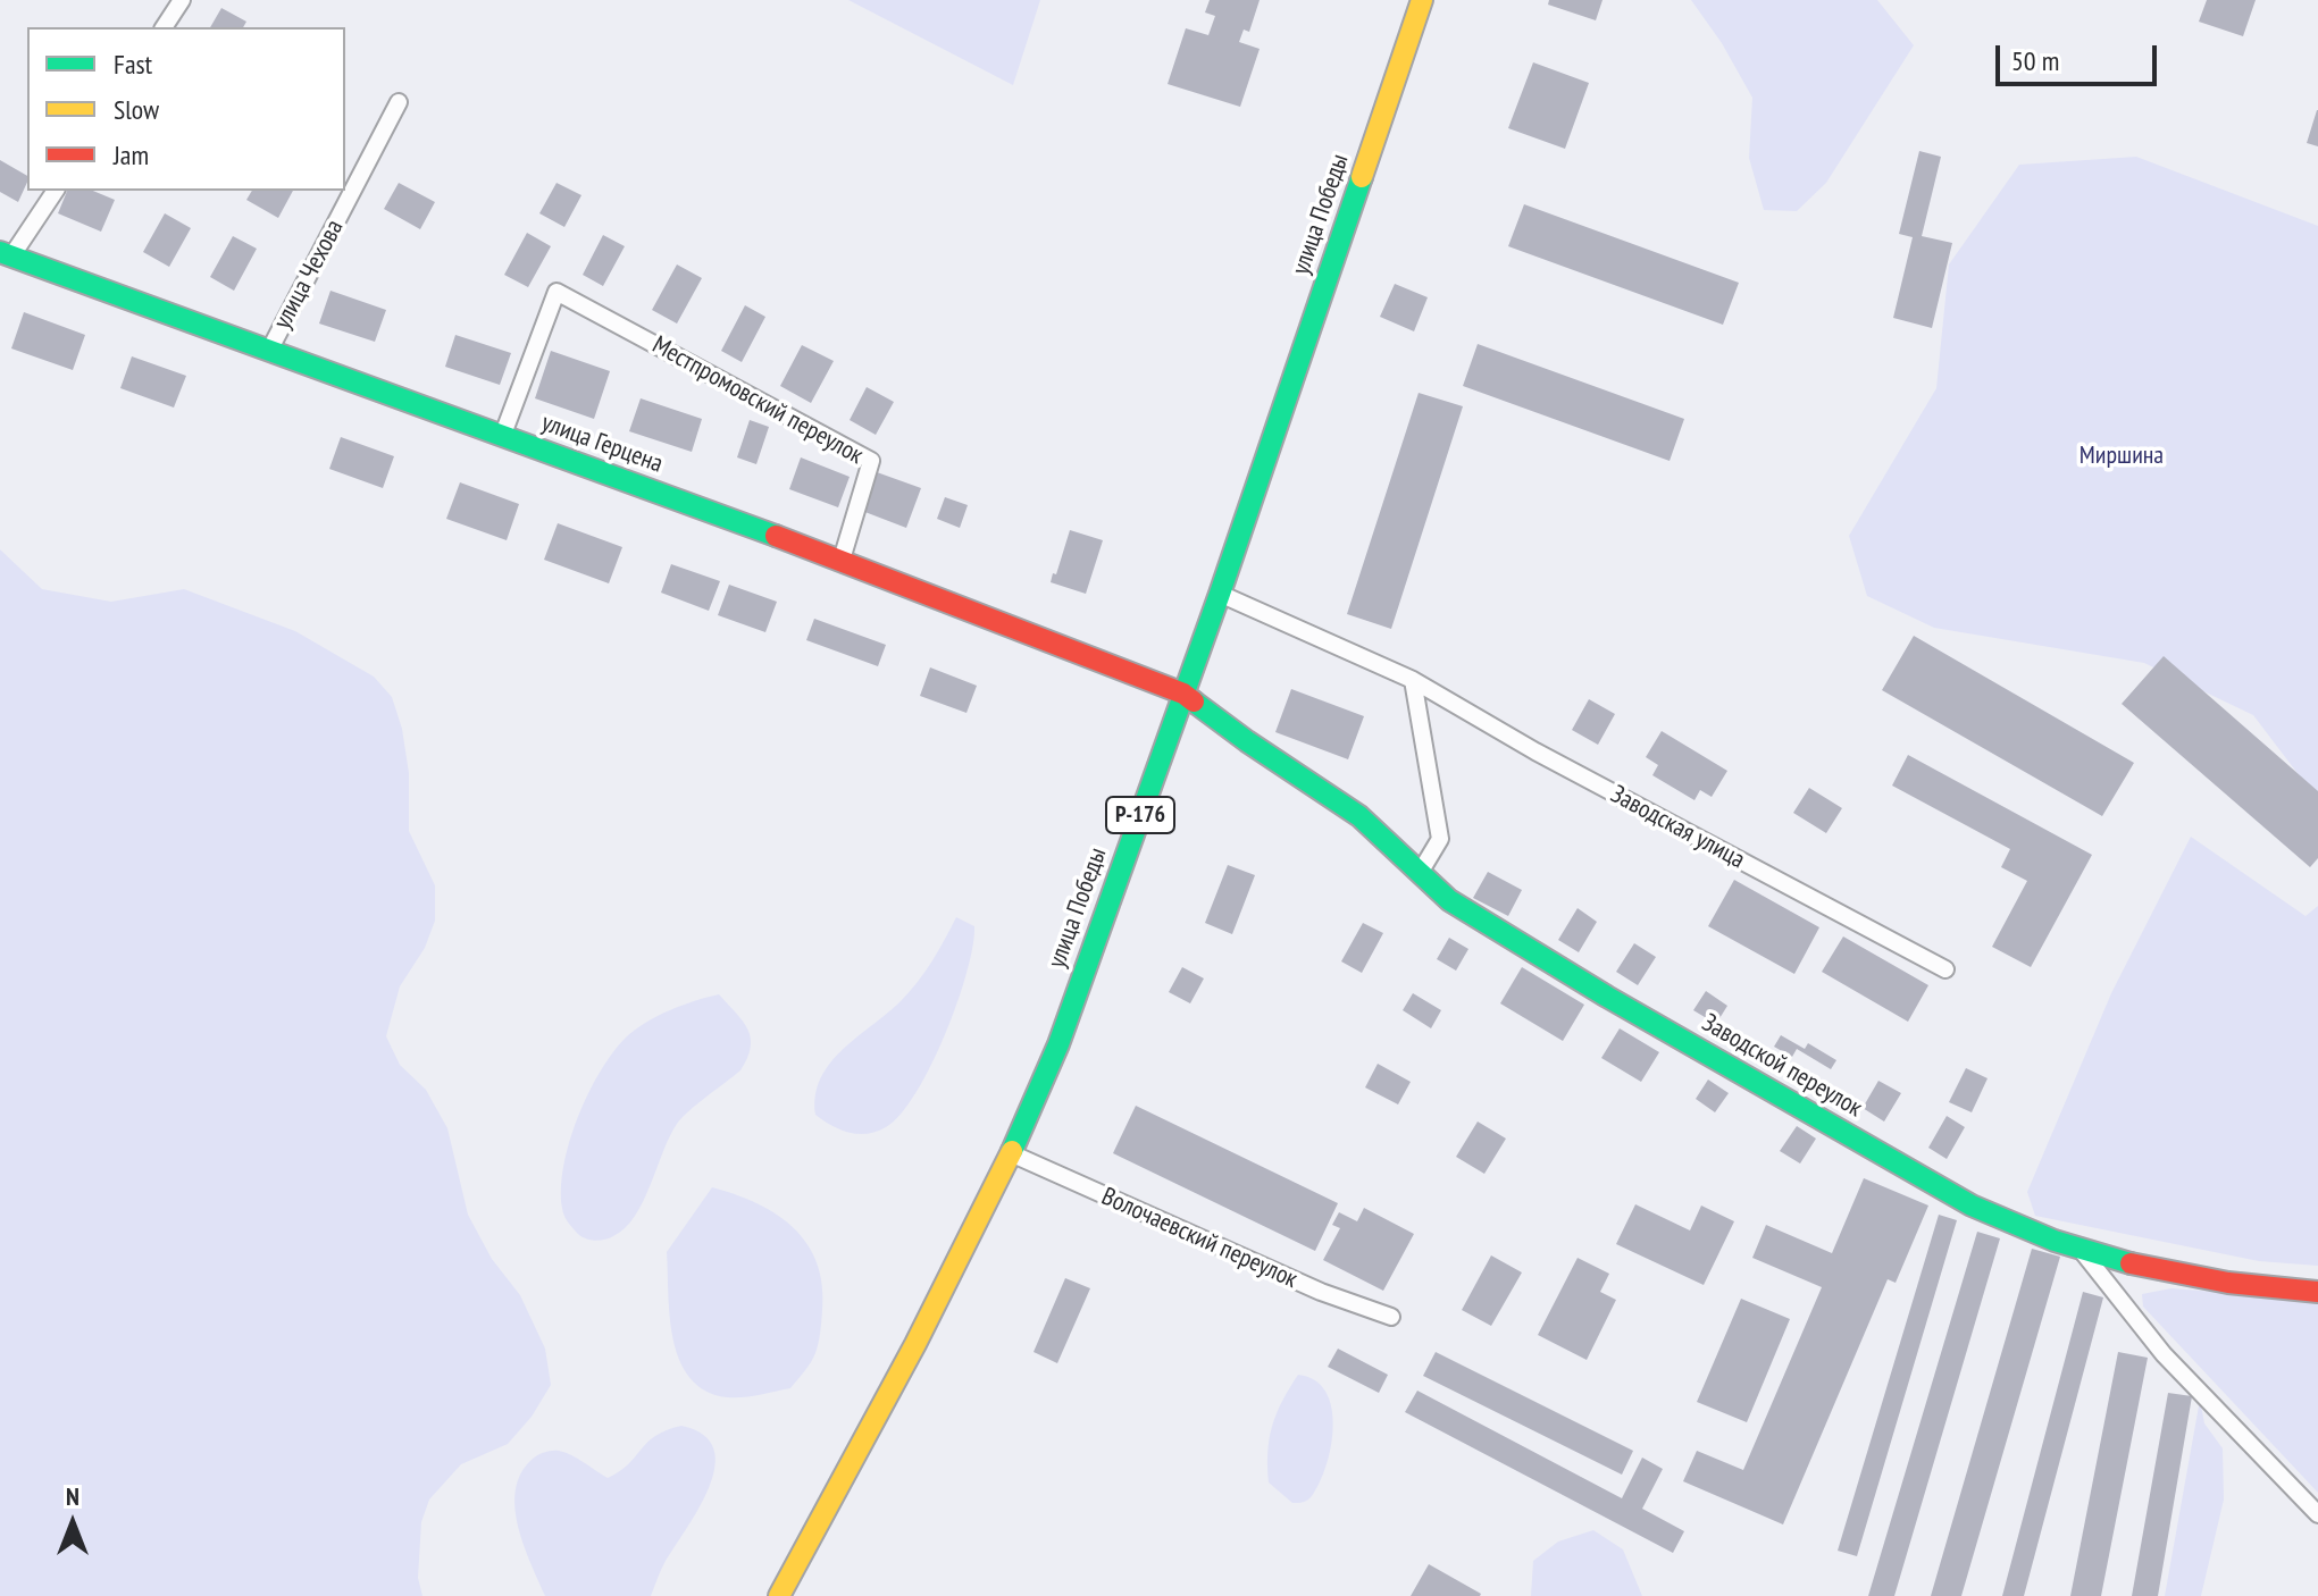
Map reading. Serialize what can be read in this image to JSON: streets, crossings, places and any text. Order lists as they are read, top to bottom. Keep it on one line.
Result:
{"streets":{"main road":["улица Победы","улица Герцена","Р-176","Заводской переулок"],"street":["улица Чехова","Местпромовский переулок","Заводская улица","Волочаевский переулок"]},"crossings":[["улица Победы","улица Герцена"],["улица Победы","Заводская улица"],["улица Победы","Заводской переулок"],["улица Победы","Волочаевский переулок"],["улица Чехова","улица Герцена"],["Местпромовский переулок","улица Герцена"],["улица Герцена","Заводской переулок"]],"parks":["Миршина"],"legend":["Fast","Slow","Jam"],"scale_bar":"50 m","north":"top"}
